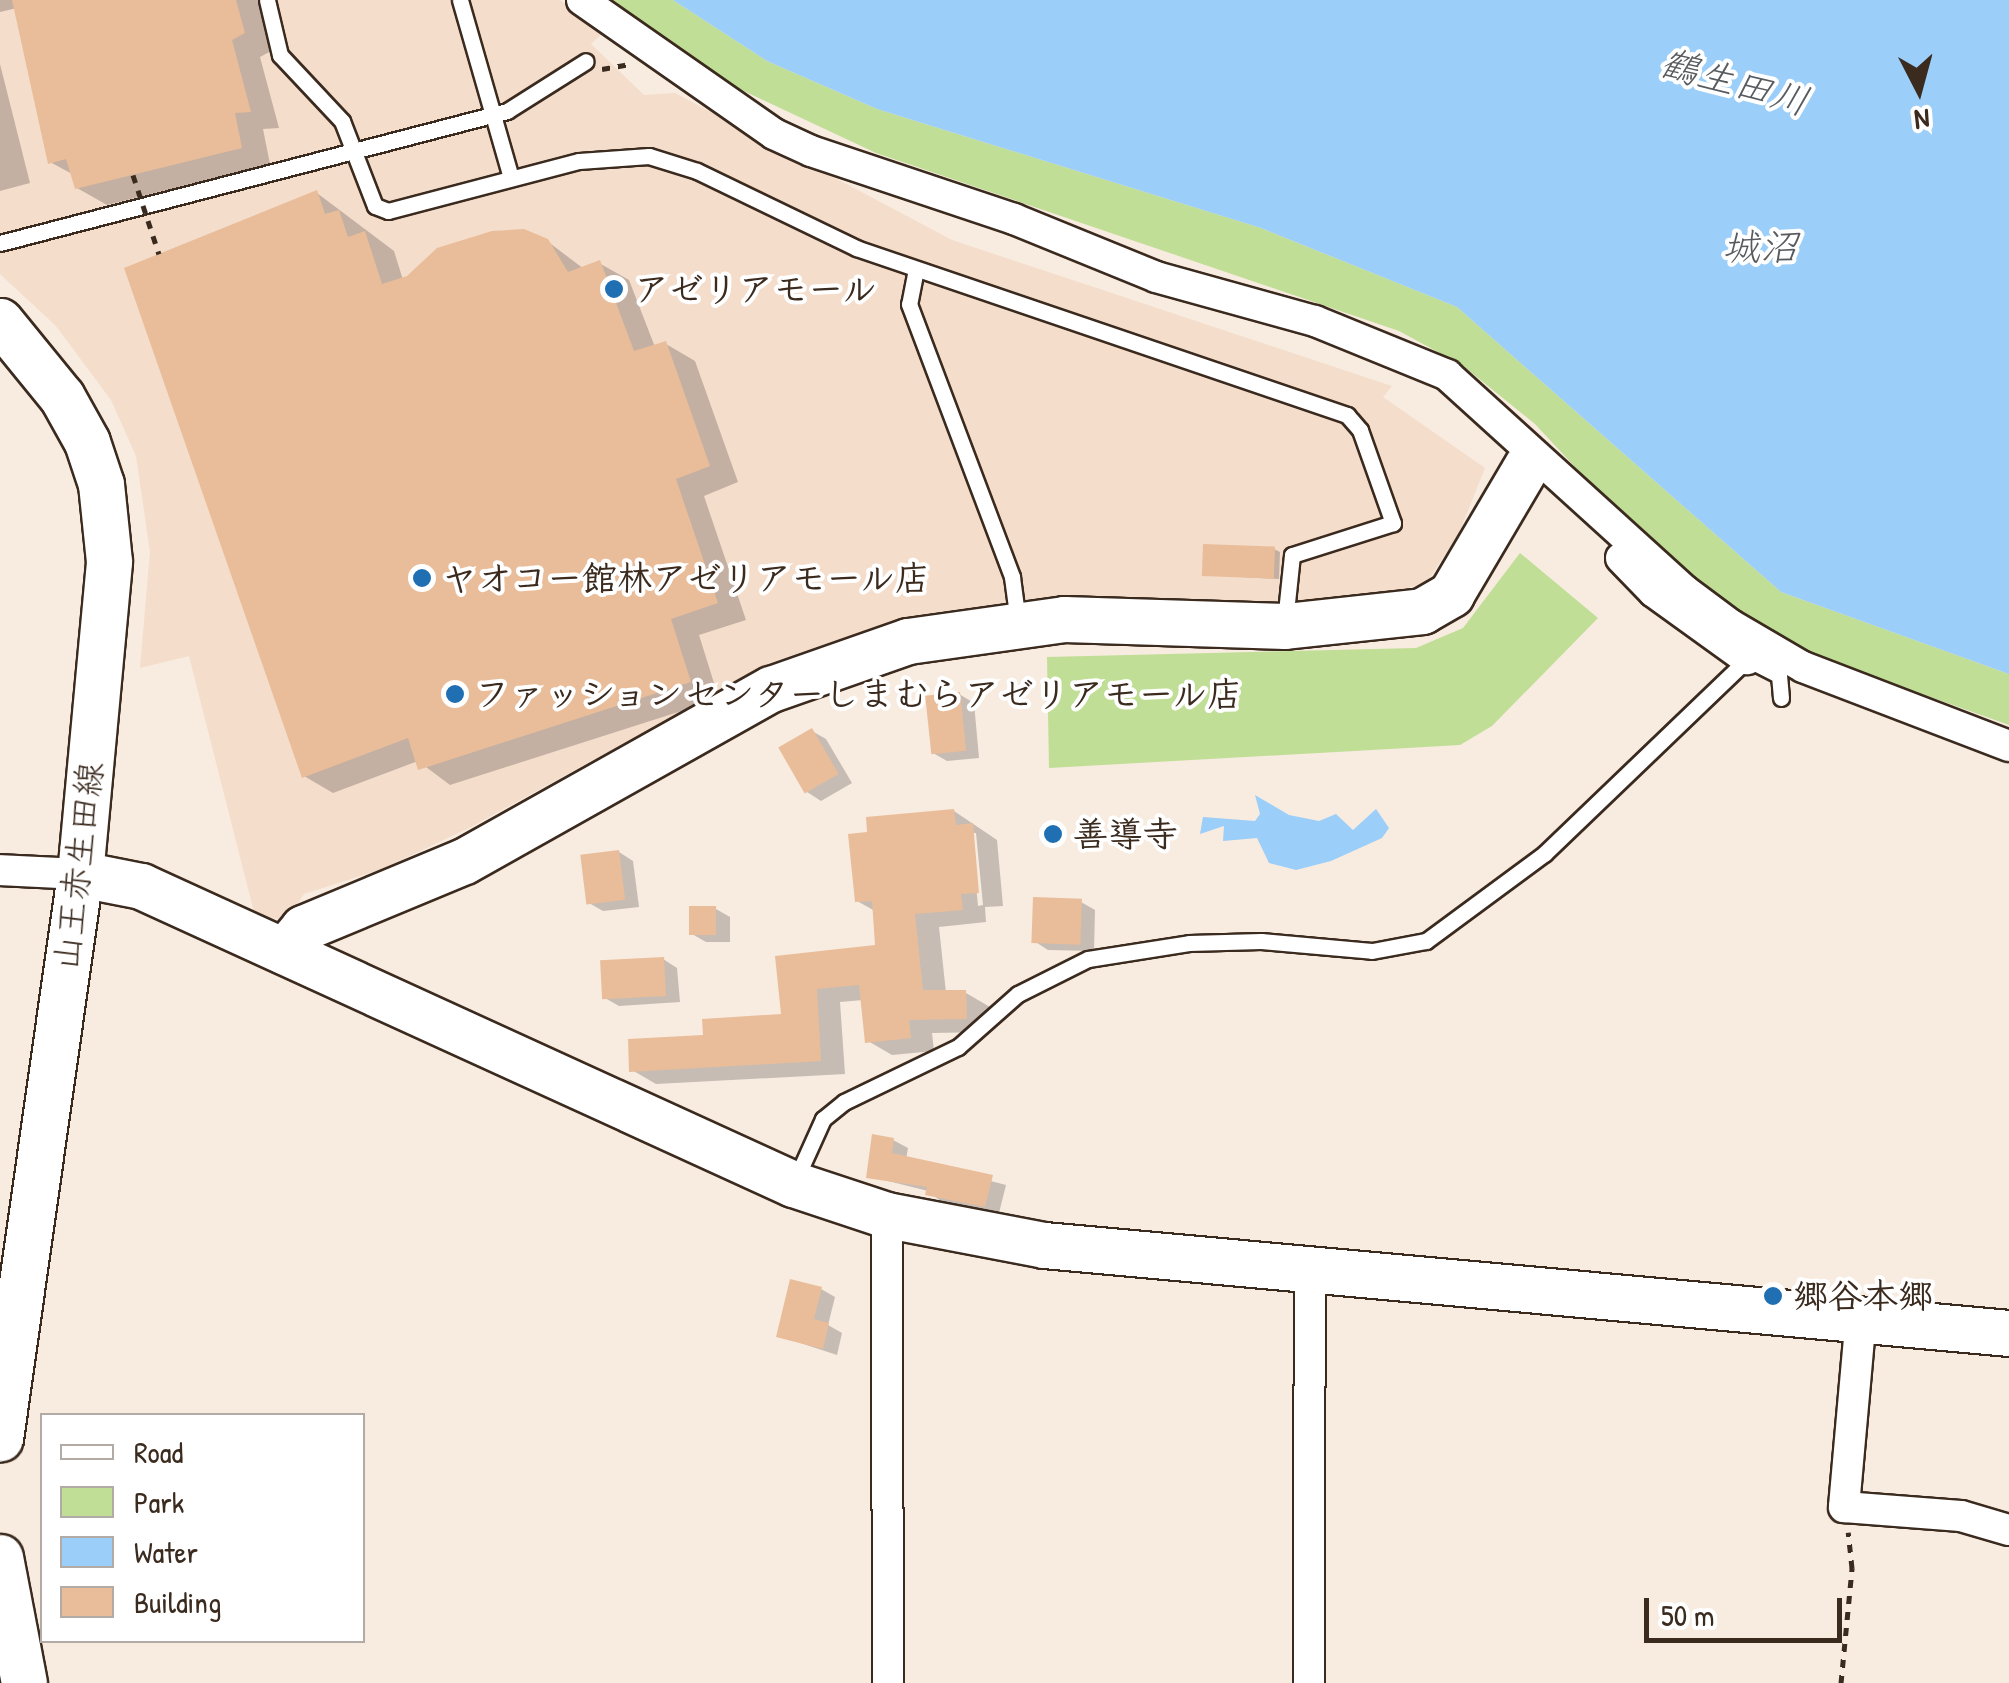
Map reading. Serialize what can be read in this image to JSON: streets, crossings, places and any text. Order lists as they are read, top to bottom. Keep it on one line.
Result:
{"streets":{"street":["山王赤生田線"]},"water":["鶴生田川","城沼"],"places":["アゼリアモール","ヤオコー館林アゼリアモール店","ファッションセンターしまむらアゼリアモール店","善導寺","郷谷本郷"],"legend":["Road","Park","Water","Building"],"scale_bar":"50 m","north":"bottom"}
